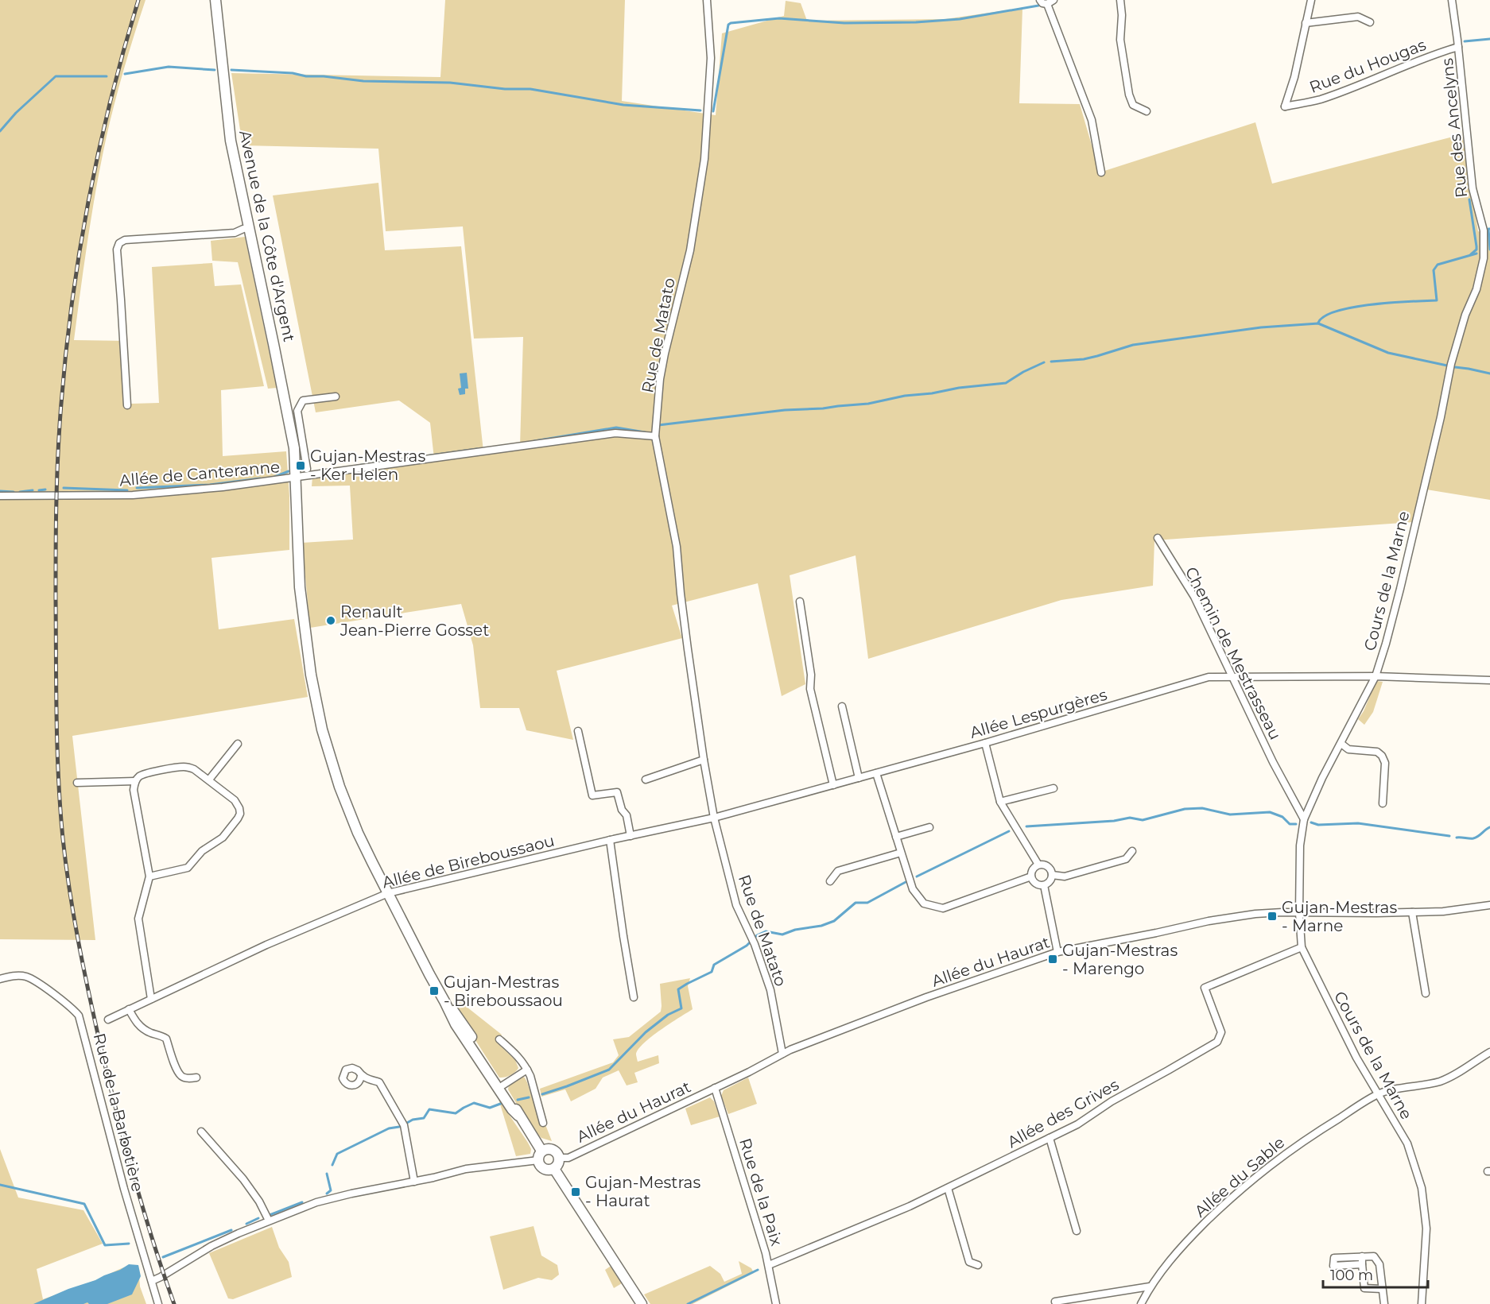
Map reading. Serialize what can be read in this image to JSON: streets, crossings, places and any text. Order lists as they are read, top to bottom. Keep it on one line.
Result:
{"streets":{"main road":["Avenue de la Côte d'Argent"],"street":["Rue du Hougas","Rue des Ancelyns","Rue de Matato","Allée de Canteranne","Cours de la Marne","Chemin de Mestrasseau","Allée Lespurgères","Allée de Bireboussaou","Allée du Haurat","Rue de la Barbotière","Allée des Grives","Allée du Sable","Rue de la Paix"]},"crossings":[["Rue du Hougas","Rue des Ancelyns"],["Rue des Ancelyns","Cours de la Marne"],["Avenue de la Côte d'Argent","Allée de Canteranne"],["Avenue de la Côte d'Argent","Allée de Bireboussaou"],["Avenue de la Côte d'Argent","Allée du Haurat"],["Rue de Matato","Allée de Canteranne"],["Rue de Matato","Allée Lespurgères"],["Rue de Matato","Allée de Bireboussaou"],["Rue de Matato","Allée du Haurat"],["Cours de la Marne","Chemin de Mestrasseau"],["Cours de la Marne","Allée Lespurgères"],["Cours de la Marne","Allée du Haurat"],["Cours de la Marne","Allée des Grives"],["Cours de la Marne","Allée du Sable"],["Chemin de Mestrasseau","Allée Lespurgères"],["Allée Lespurgères","Allée de Bireboussaou"],["Allée du Haurat","Rue de la Paix"],["Allée des Grives","Rue de la Paix"]],"places":{"transit":["Gujan-Mestras - Ker Helen","Gujan-Mestras - Marne","Gujan-Mestras - Marengo","Gujan-Mestras - Bireboussaou","Gujan-Mestras - Haurat"],"other":["Renault Jean-Pierre Gosset"]},"scale_bar":"100 m"}
